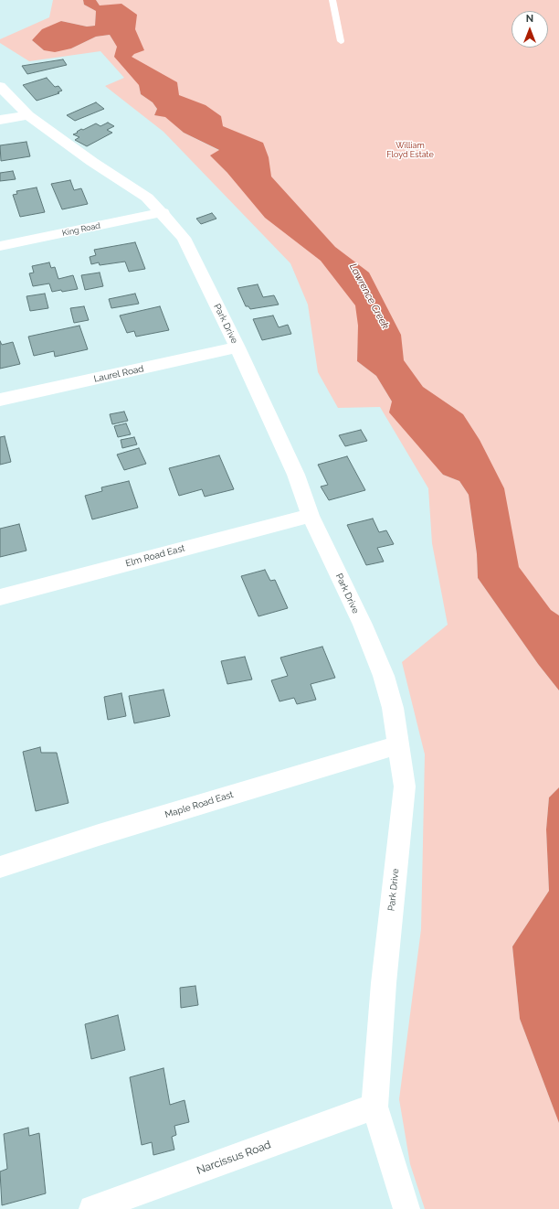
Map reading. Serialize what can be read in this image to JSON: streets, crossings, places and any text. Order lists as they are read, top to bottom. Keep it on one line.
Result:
{"streets":{"street":["King Road","Park Drive","Laurel Road","Elm Road East","Maple Road East","Narcissus Road"]},"crossings":[["King Road","Park Drive"],["Park Drive","Laurel Road"],["Park Drive","Elm Road East"],["Park Drive","Maple Road East"],["Park Drive","Narcissus Road"]],"water":["Lawrence Creek"],"parks":["William Floyd Estate"],"north":"top"}
